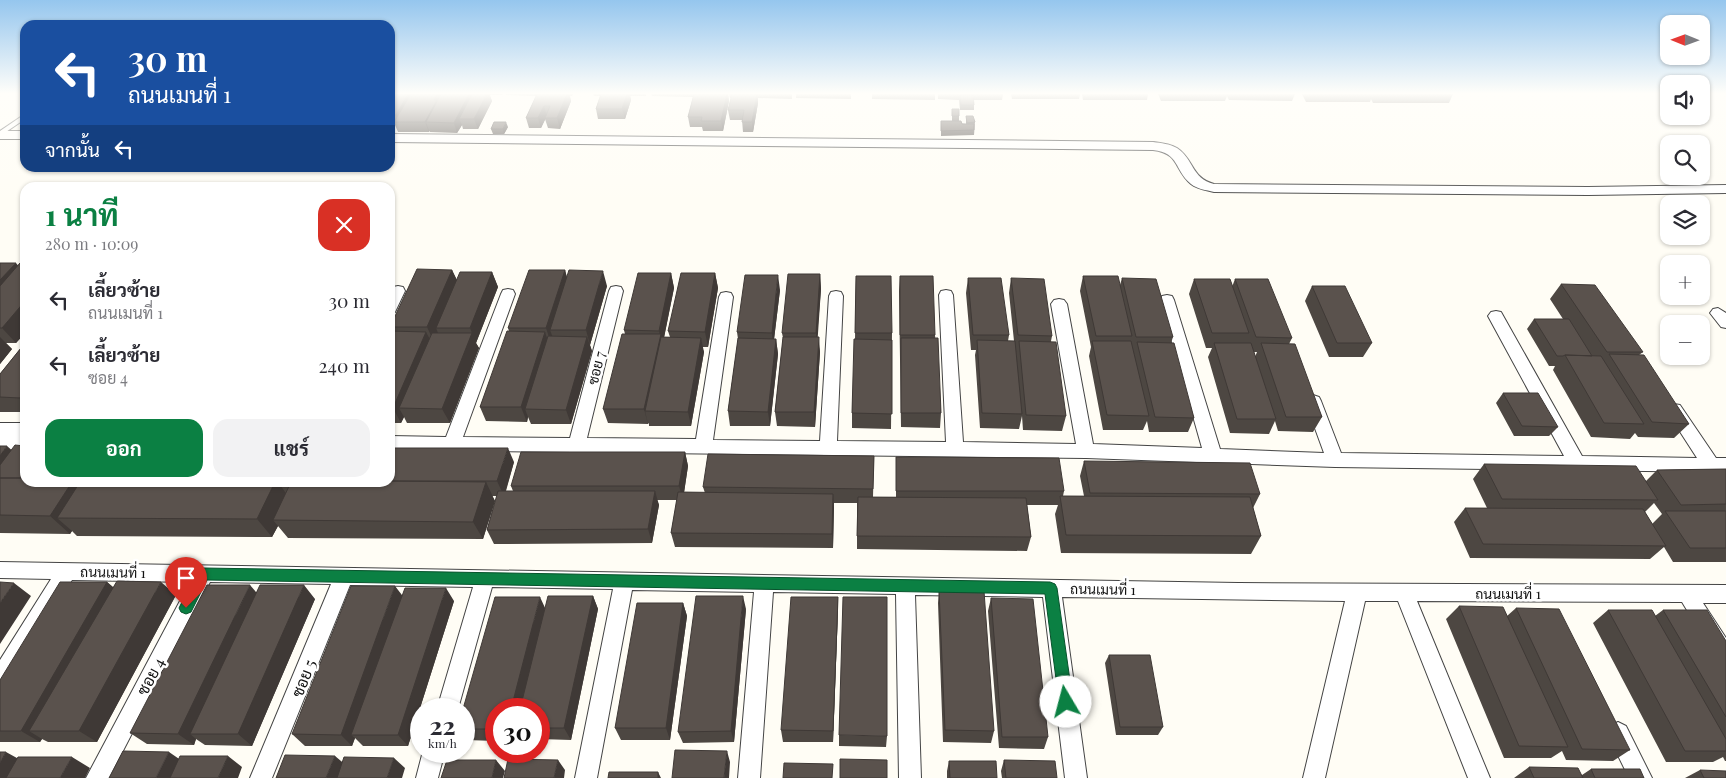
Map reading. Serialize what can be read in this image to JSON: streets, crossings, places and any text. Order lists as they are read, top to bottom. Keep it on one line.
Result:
{"streets":{"street":["ซอย 7","ถนนเมนที่ 1","ซอย 4","ซอย 5"]},"crossings":[["ถนนเมนที่ 1","ซอย 4"],["ถนนเมนที่ 1","ซอย 5"]],"north":"left","page":{"map_buttons":["+","−"],"turn":["30 m","ถนนเมนที่ 1"],"then":"จากนั้น","heading":["1 นาที","280 m · 10:09"],"list":[{"name":"เลี้ยวซ้าย","note":"ถนนเมนที่ 1","value":"30 m"},{"name":"เลี้ยวซ้าย","note":"ซอย 4","value":"240 m"}],"buttons":["ออก","แชร์"],"speed":"22 km/h","limit":"30"}}
